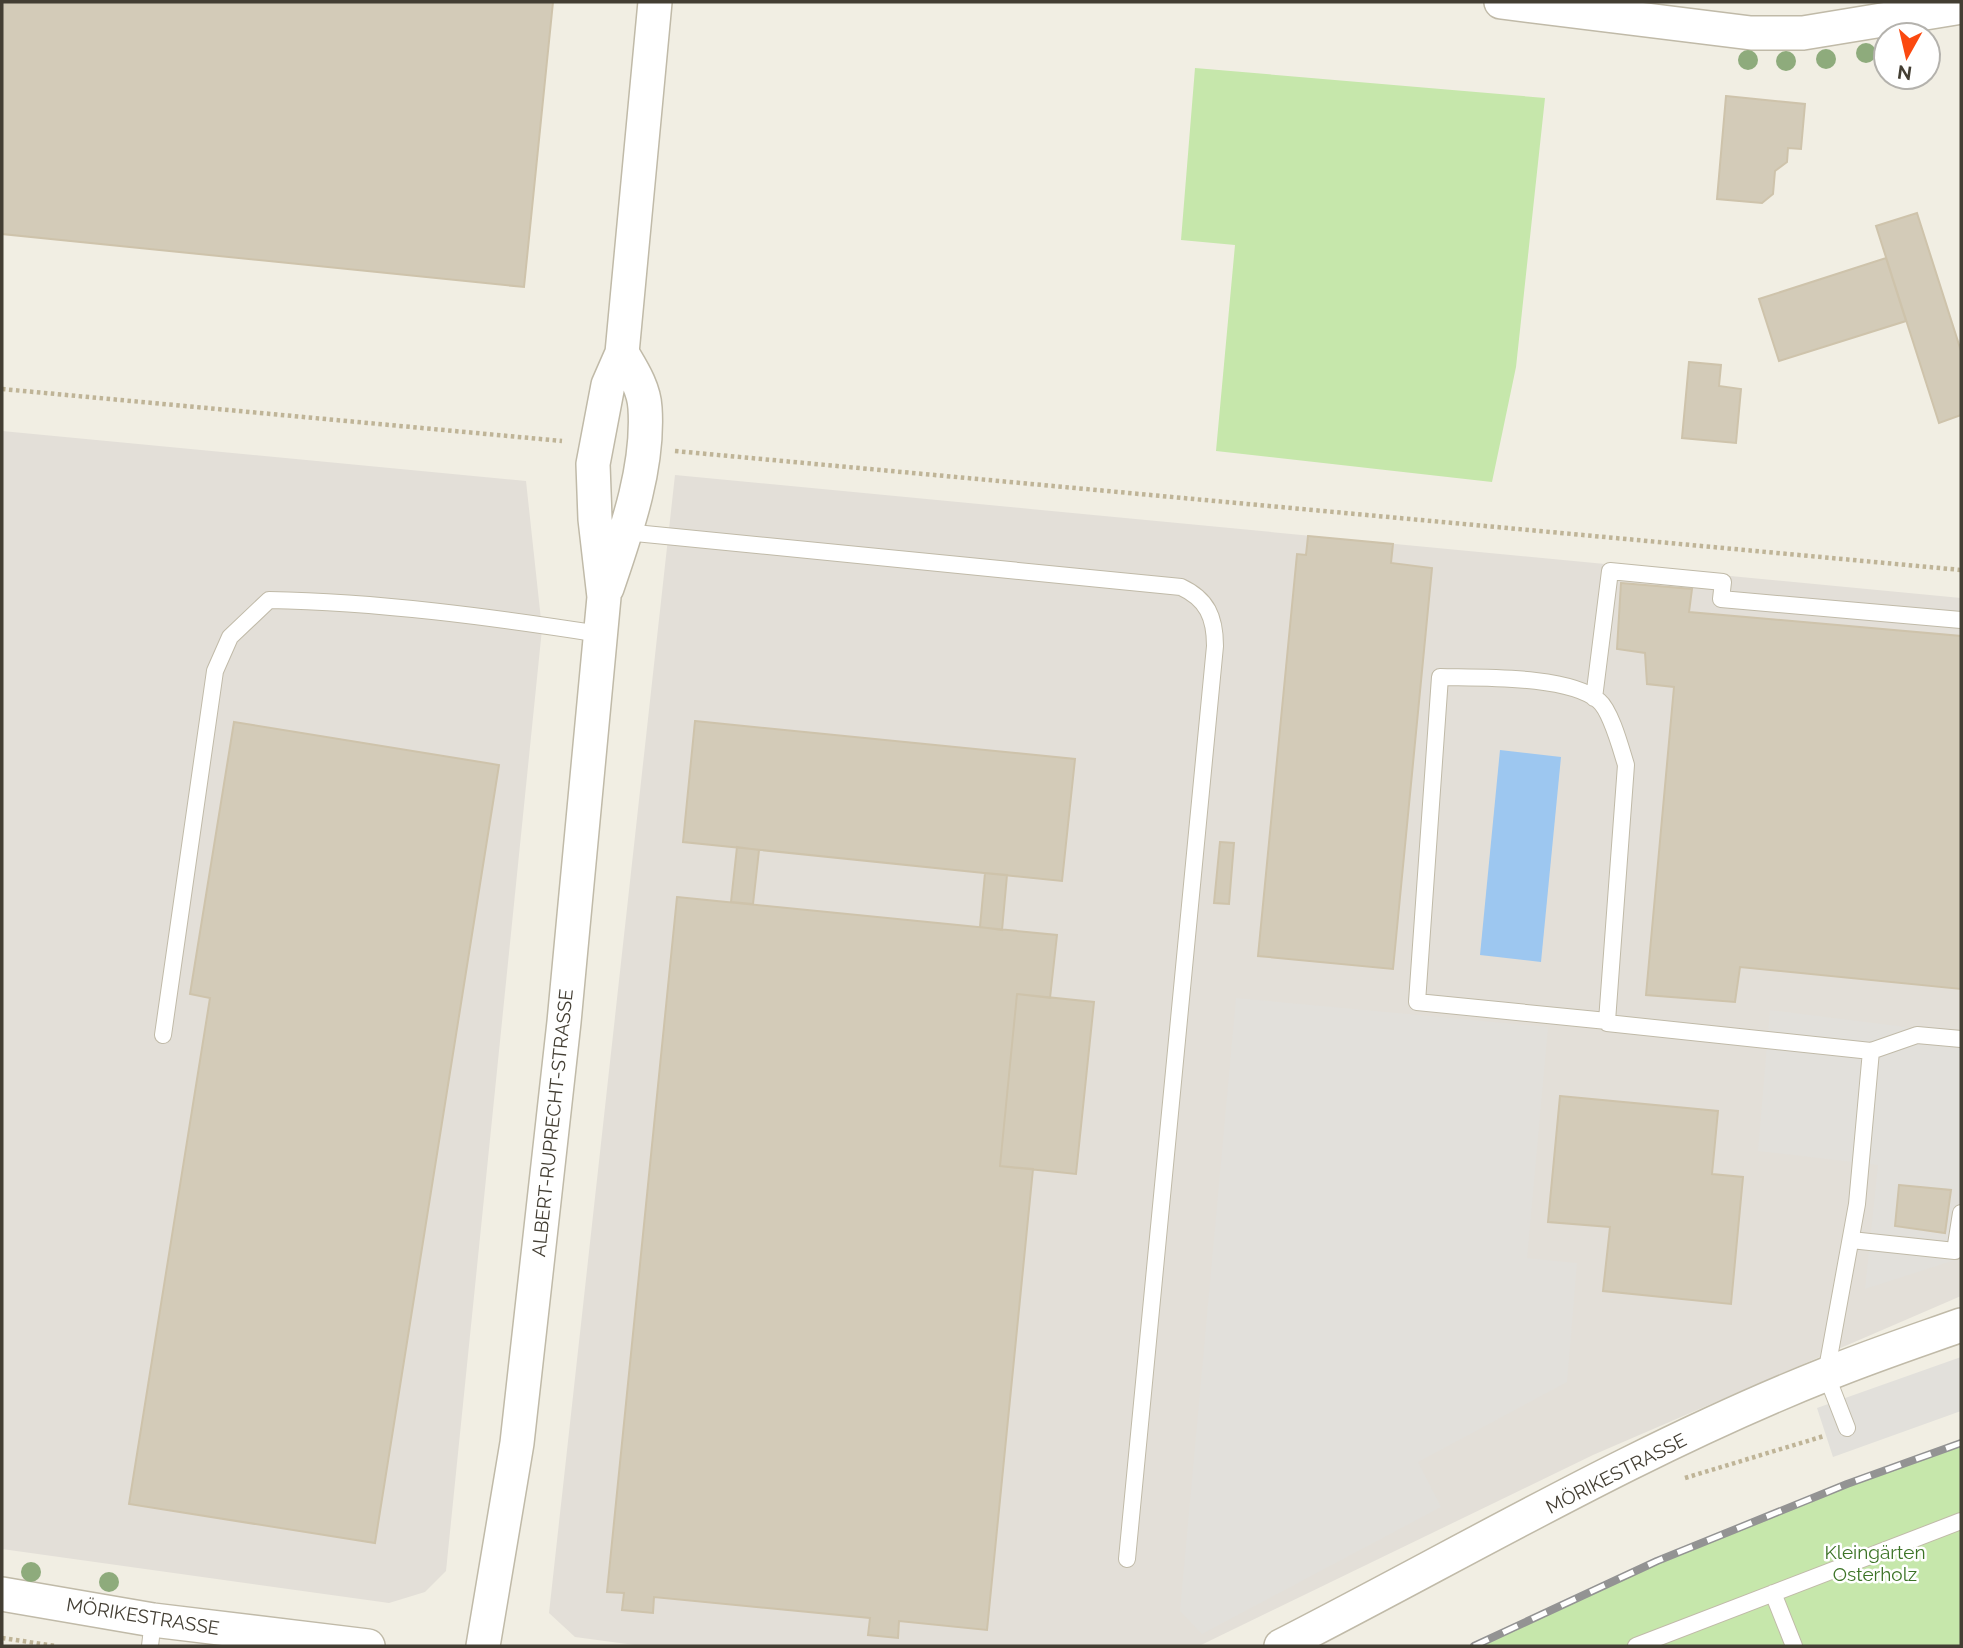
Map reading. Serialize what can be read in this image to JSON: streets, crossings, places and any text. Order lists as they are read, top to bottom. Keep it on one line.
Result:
{"streets":{"street":["ALBERT-RUPRECHT-STRASSE","MÖRIKESTRASSE"]},"parks":["Kleingärten Osterholz"],"north":"bottom"}
